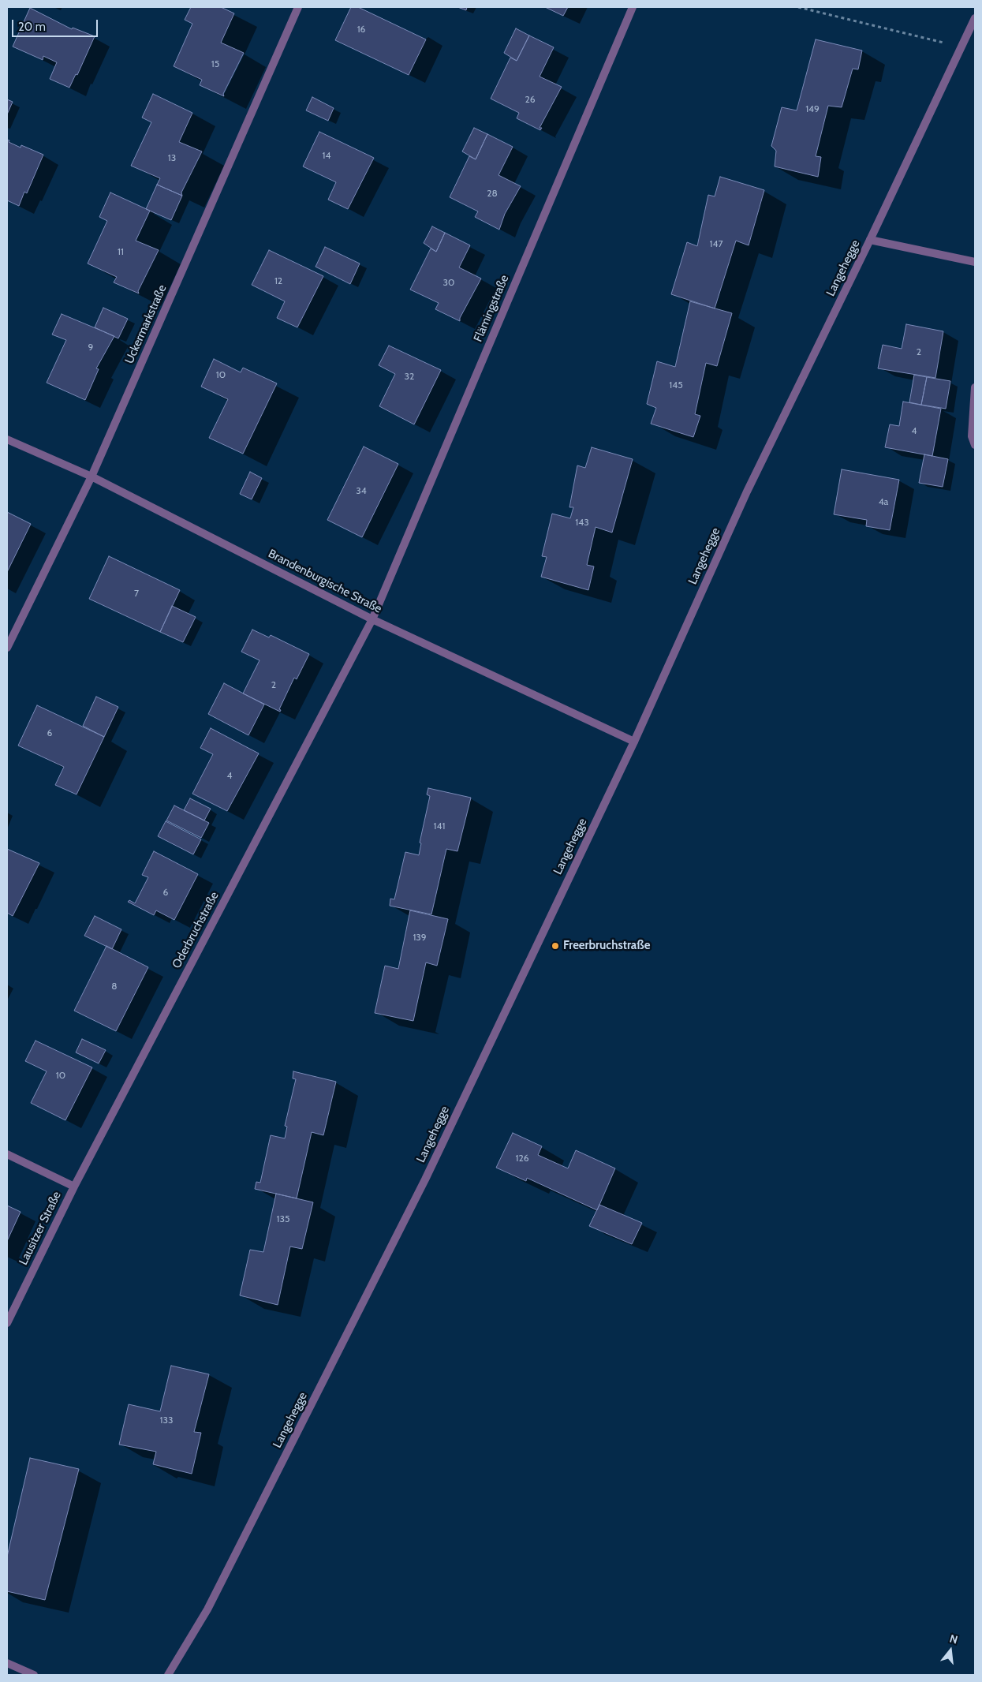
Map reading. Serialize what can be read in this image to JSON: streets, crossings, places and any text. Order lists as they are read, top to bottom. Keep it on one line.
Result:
{"streets":{"street":["Langehegge","Flämingstraße","Uckermarkstraße","Brandenburgische Straße","Oderbruchstraße","Lausitzer Straße"]},"crossings":[["Langehegge","Brandenburgische Straße"],["Flämingstraße","Brandenburgische Straße"],["Flämingstraße","Oderbruchstraße"],["Uckermarkstraße","Brandenburgische Straße"],["Brandenburgische Straße","Oderbruchstraße"],["Oderbruchstraße","Lausitzer Straße"]],"places":["Freerbruchstraße"],"house_numbers":["16","15","26","149","14","13","28","147","11","12","30","9","2","10","32","145","4","34","4a","143","7","2","6","4","141","6","139","8","10","126","135","133"],"scale_bar":"20 m","north":"top"}
